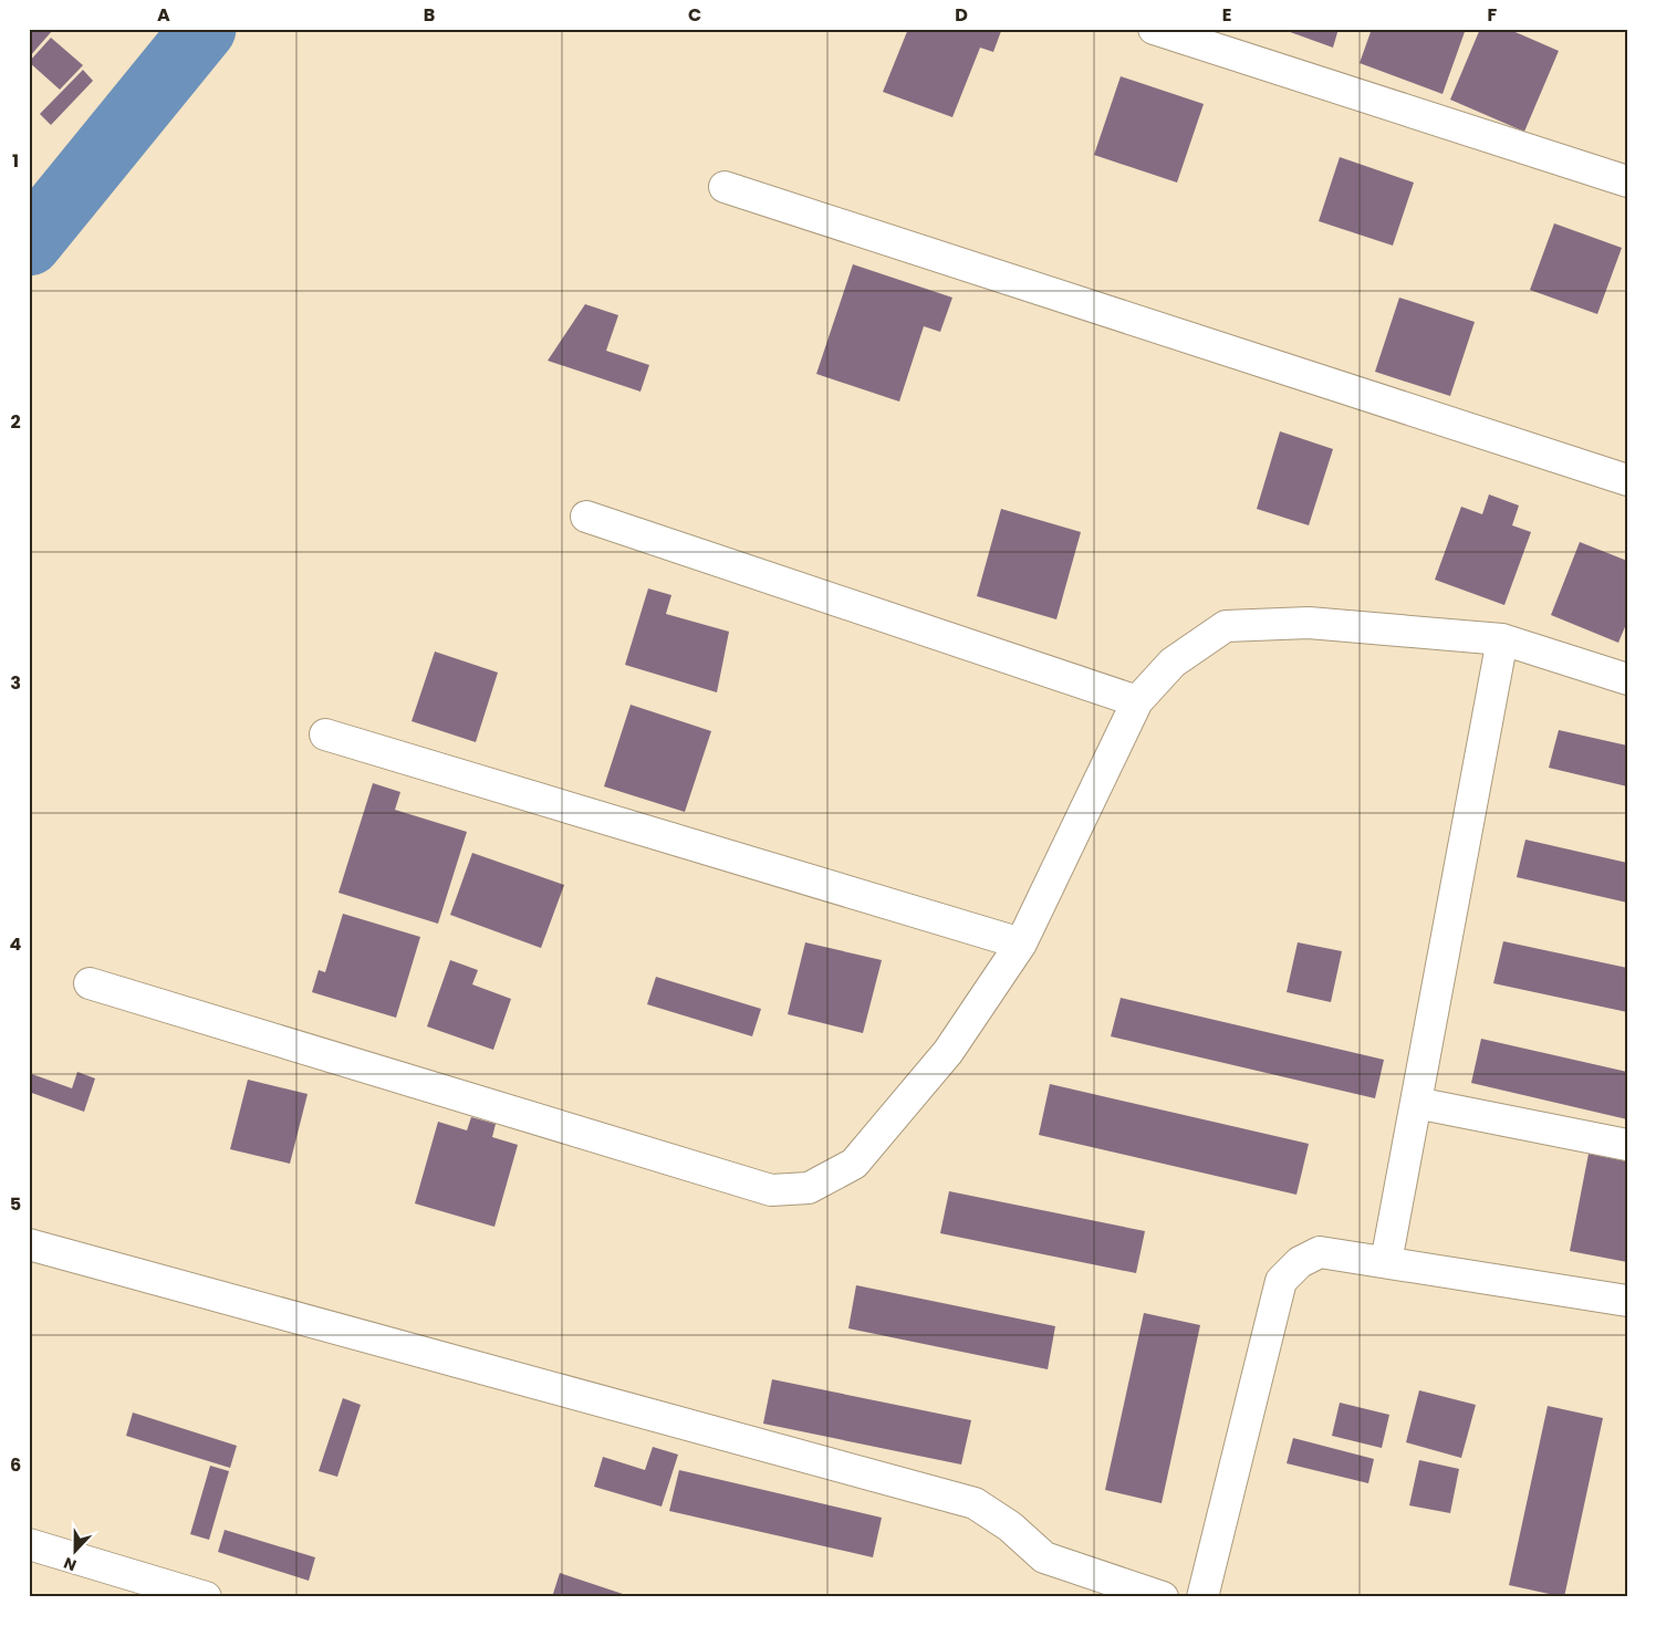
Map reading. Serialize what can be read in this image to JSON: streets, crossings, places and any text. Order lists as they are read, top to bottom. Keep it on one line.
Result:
{"north":"bottom","grid":{"columns":["A","B","C","D","E","F"],"rows":["1","2","3","4","5","6"]}}
